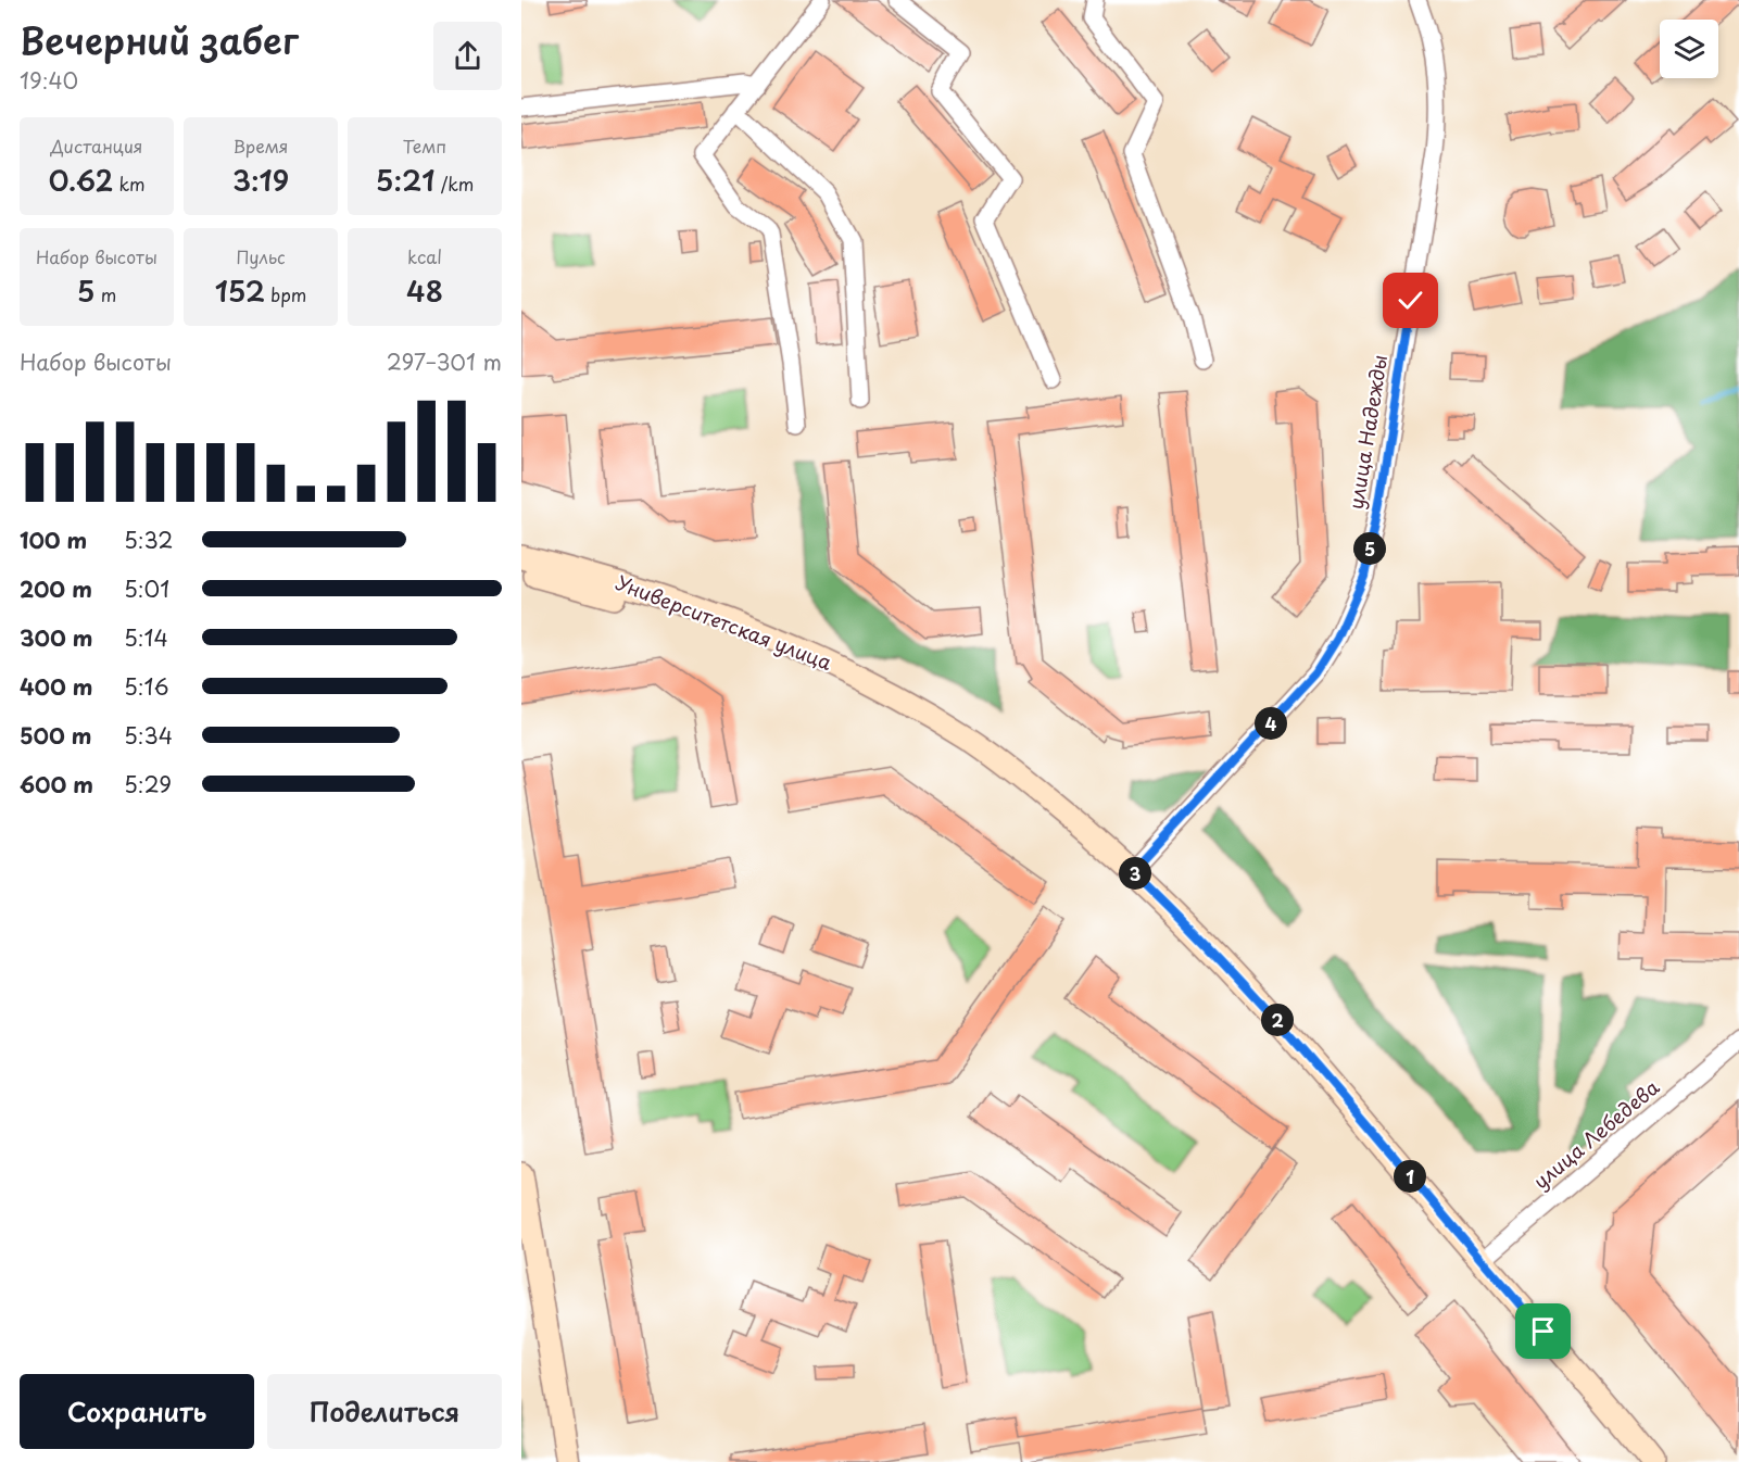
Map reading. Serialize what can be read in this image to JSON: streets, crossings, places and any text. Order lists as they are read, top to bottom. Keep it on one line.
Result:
{"streets":{"main road":["Университетская улица"],"street":["улица Надежды","улица Лебедева"]},"crossings":[["улица Надежды","Университетская улица"],["Университетская улица","улица Лебедева"]],"page":{"heading":["Вечерний забег","19:40"],"stats":[["Дистанция","0.62 km"],["Время","3:19"],["Темп","5:21 /km"],["Набор высоты","5 m"],["Пульс","152 bpm"],["kcal","48"]],"chart":["Набор высоты","297–301 m"],"list":[{"name":"100 m","note":"5:32"},{"name":"200 m","note":"5:01"},{"name":"300 m","note":"5:14"},{"name":"400 m","note":"5:16"},{"name":"500 m","note":"5:34"},{"name":"600 m","note":"5:29"}],"pins":["5","4","3","2","1"],"buttons":["Сохранить","Поделиться"]}}
